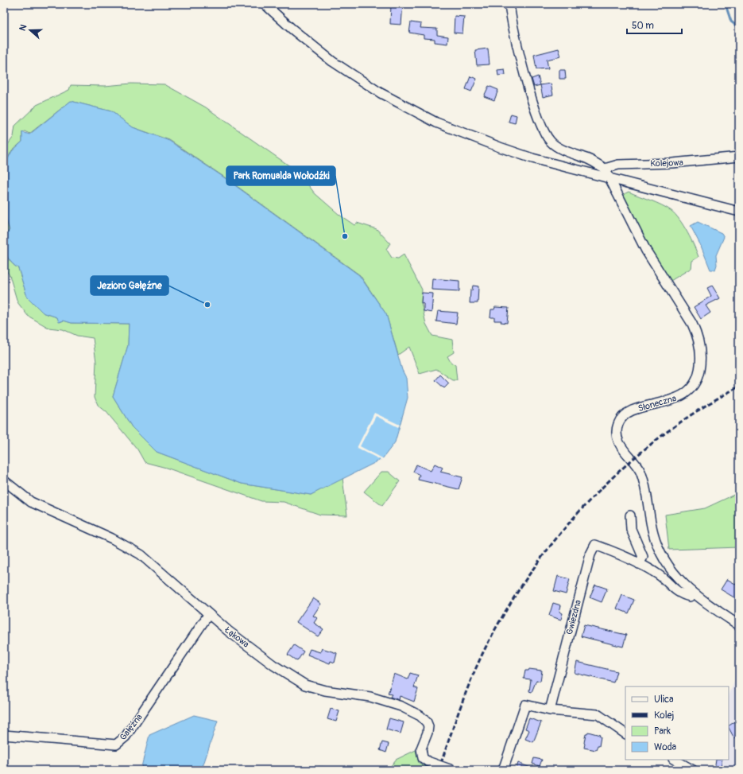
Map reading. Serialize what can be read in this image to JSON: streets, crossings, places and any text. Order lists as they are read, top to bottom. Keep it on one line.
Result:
{"streets":{"street":["Kolejowa","Słoneczna","Gwiezdna","Łąkowa","Gałęźna"]},"crossings":[["Słoneczna","Gwiezdna"],["Łąkowa","Gałęźna"]],"places":["Park Romualda Wołodźki","Jezioro Gałęźne"],"legend":["Ulica","Kolej","Park","Woda"],"scale_bar":"50 m","north":"left"}
